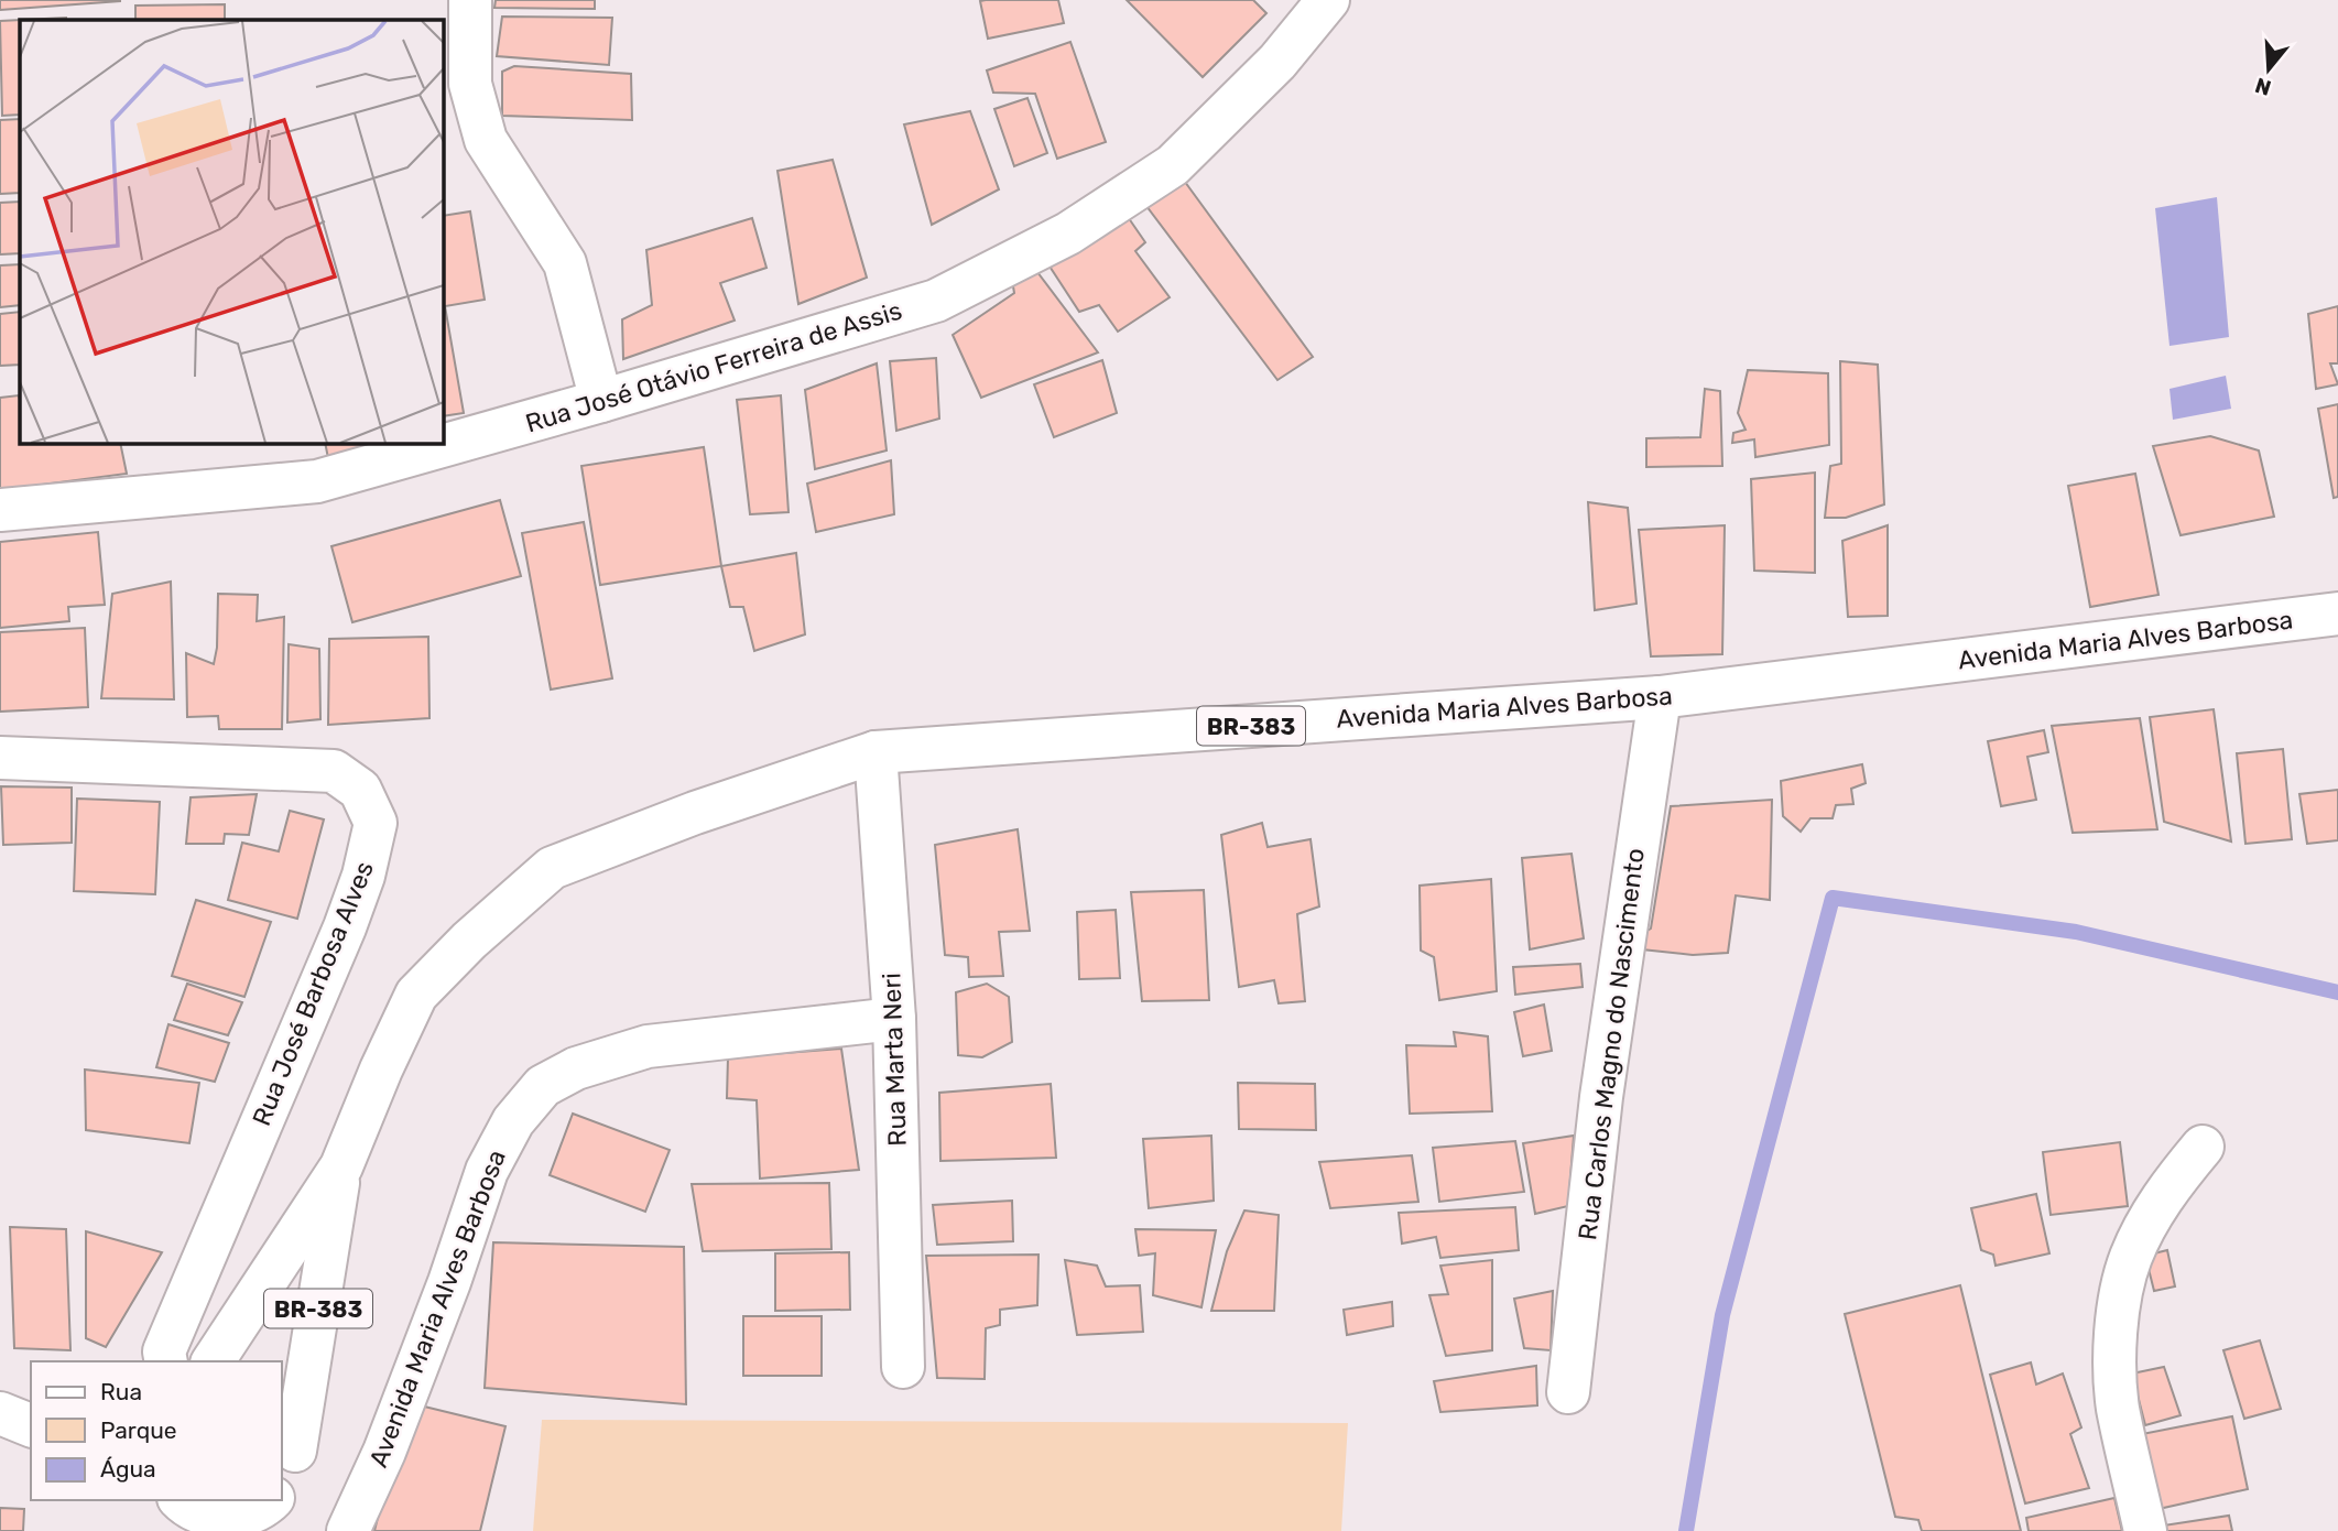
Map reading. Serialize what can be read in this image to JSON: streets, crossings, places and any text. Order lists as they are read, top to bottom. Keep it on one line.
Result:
{"streets":{"main road":["Rua José Otávio Ferreira de Assis","Avenida Maria Alves Barbosa","BR-383","Rua José Barbosa Alves","Rua Carlos Magno do Nascimento","Rua Marta Neri"]},"crossings":[["Avenida Maria Alves Barbosa","BR-383"],["Avenida Maria Alves Barbosa","Rua Carlos Magno do Nascimento"],["Avenida Maria Alves Barbosa","Rua Marta Neri"]],"legend":["Rua","Parque","Água"],"north":"bottom"}
